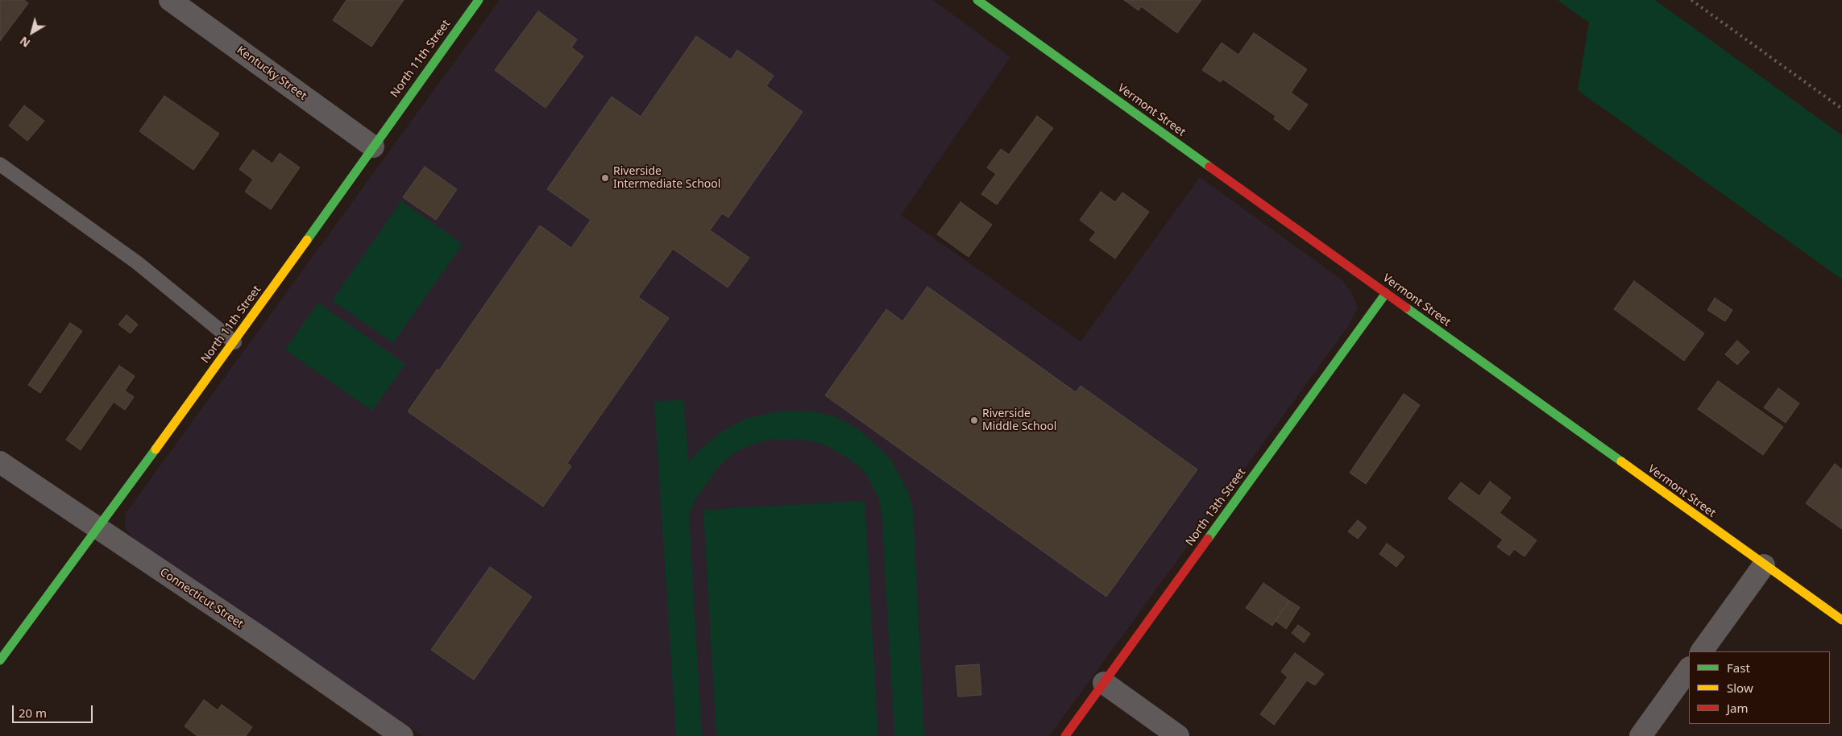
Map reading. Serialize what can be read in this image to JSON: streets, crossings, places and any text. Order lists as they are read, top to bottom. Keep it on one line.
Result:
{"streets":{"street":["North 11th Street","Kentucky Street","Vermont Street","North 13th Street","Connecticut Street"]},"crossings":[["North 11th Street","Kentucky Street"],["North 11th Street","Connecticut Street"],["Vermont Street","North 13th Street"]],"places":["Riverside Intermediate School","Riverside Middle School"],"legend":["Fast","Slow","Jam"],"scale_bar":"20 m","north":"bottom left"}
